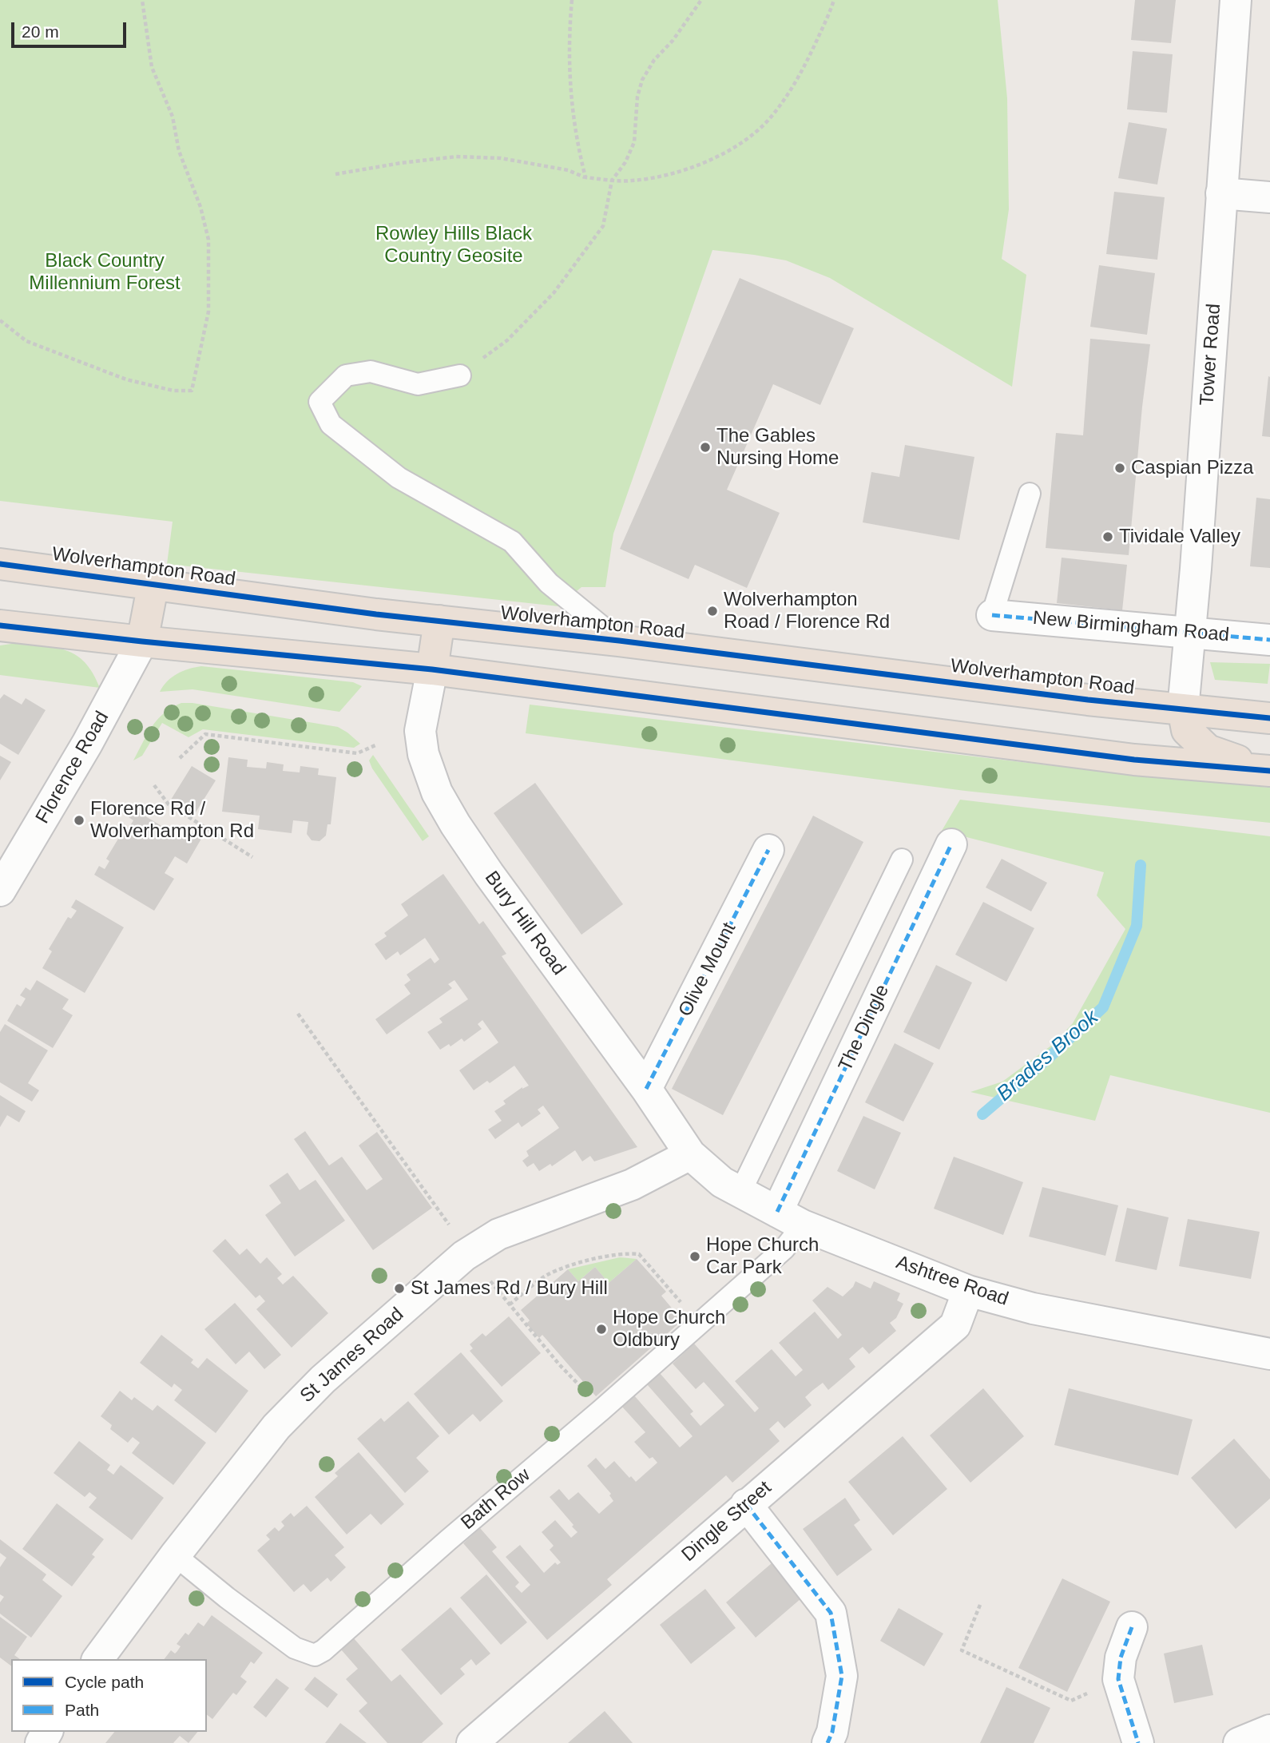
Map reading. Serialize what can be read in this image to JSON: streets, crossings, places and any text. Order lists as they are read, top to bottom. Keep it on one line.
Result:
{"streets":{"highway":["Wolverhampton Road"],"street":["Tower Road","New Birmingham Road","Florence Road","Bury Hill Road","Olive Mount","The Dingle","Ashtree Road","St James Road","Dingle Street"],"lane":["Bath Row"]},"crossings":[["Tower Road","Wolverhampton Road"],["Tower Road","New Birmingham Road"],["Bury Hill Road","Olive Mount"],["Bury Hill Road","Ashtree Road"],["Bury Hill Road","St James Road"],["The Dingle","Ashtree Road"],["The Dingle","Bath Row"],["Ashtree Road","St James Road"],["Ashtree Road","Bath Row"],["Ashtree Road","Dingle Street"],["St James Road","Bath Row"]],"water":["Brades Brook"],"parks":["Rowley Hills Black Country Geosite","Black Country Millennium Forest"],"places":["The Gables Nursing Home","Caspian Pizza","Tividale Valley","Wolverhampton Road / Florence Rd","Florence Rd / Wolverhampton Rd","Hope Church Car Park","St James Rd / Bury Hill","Hope Church Oldbury"],"legend":["Cycle path","Path"],"scale_bar":"20 m"}
